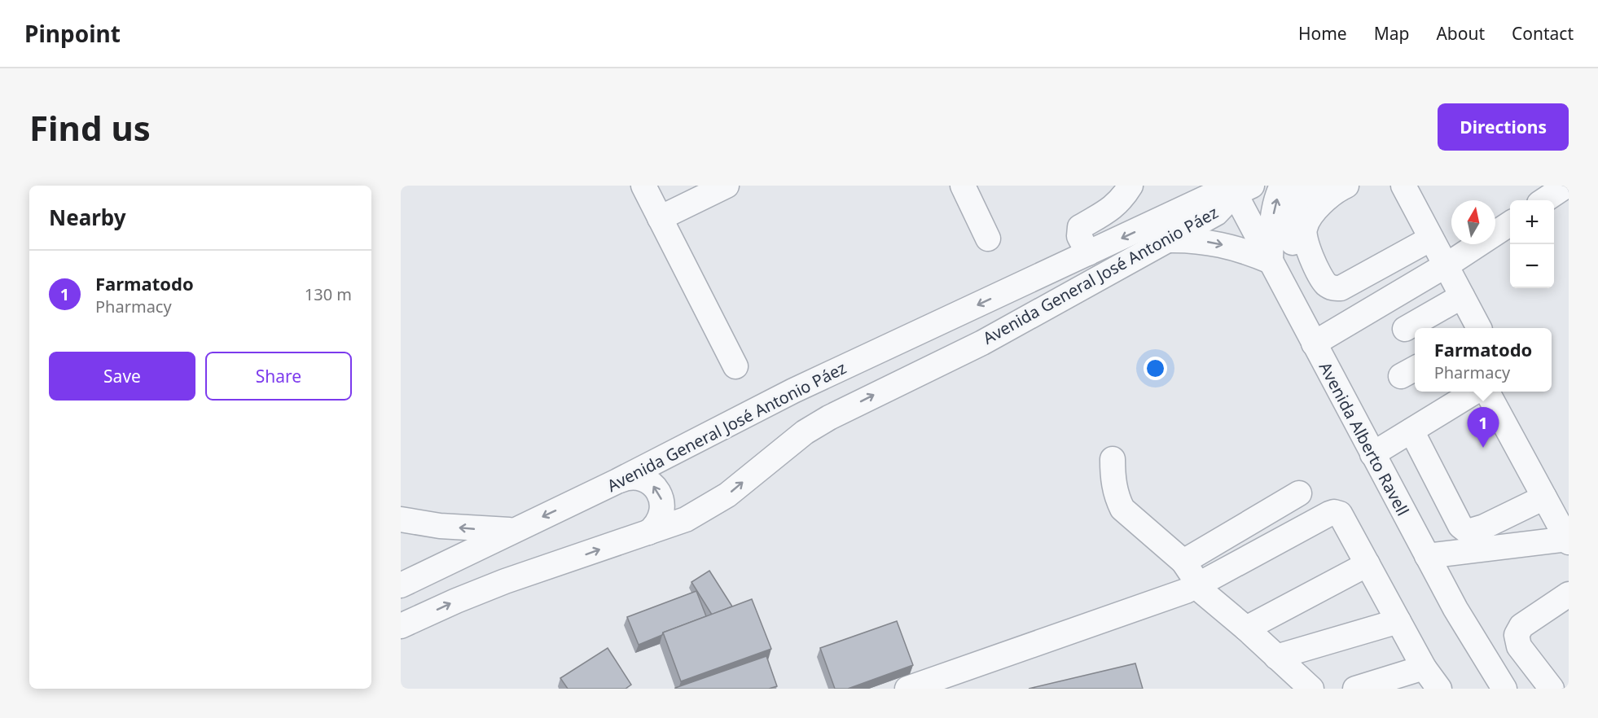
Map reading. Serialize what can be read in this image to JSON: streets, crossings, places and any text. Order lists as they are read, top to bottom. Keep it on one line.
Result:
{"streets":{"street":["Avenida General José Antonio Páez","Avenida Alberto Ravell"]},"crossings":[["Avenida General José Antonio Páez","Avenida Alberto Ravell"]],"north":"top","page":{"header":"Pinpoint","nav":["Home","Map","About","Contact"],"buttons":["Directions",["Save","Share"]],"title":"Find us","heading":"Nearby","map_buttons":["+","−"],"list":[{"mark":"1","name":"Farmatodo","note":"Pharmacy","value":"130 m"}],"popup":["Farmatodo","Pharmacy"],"pins":"1"}}
